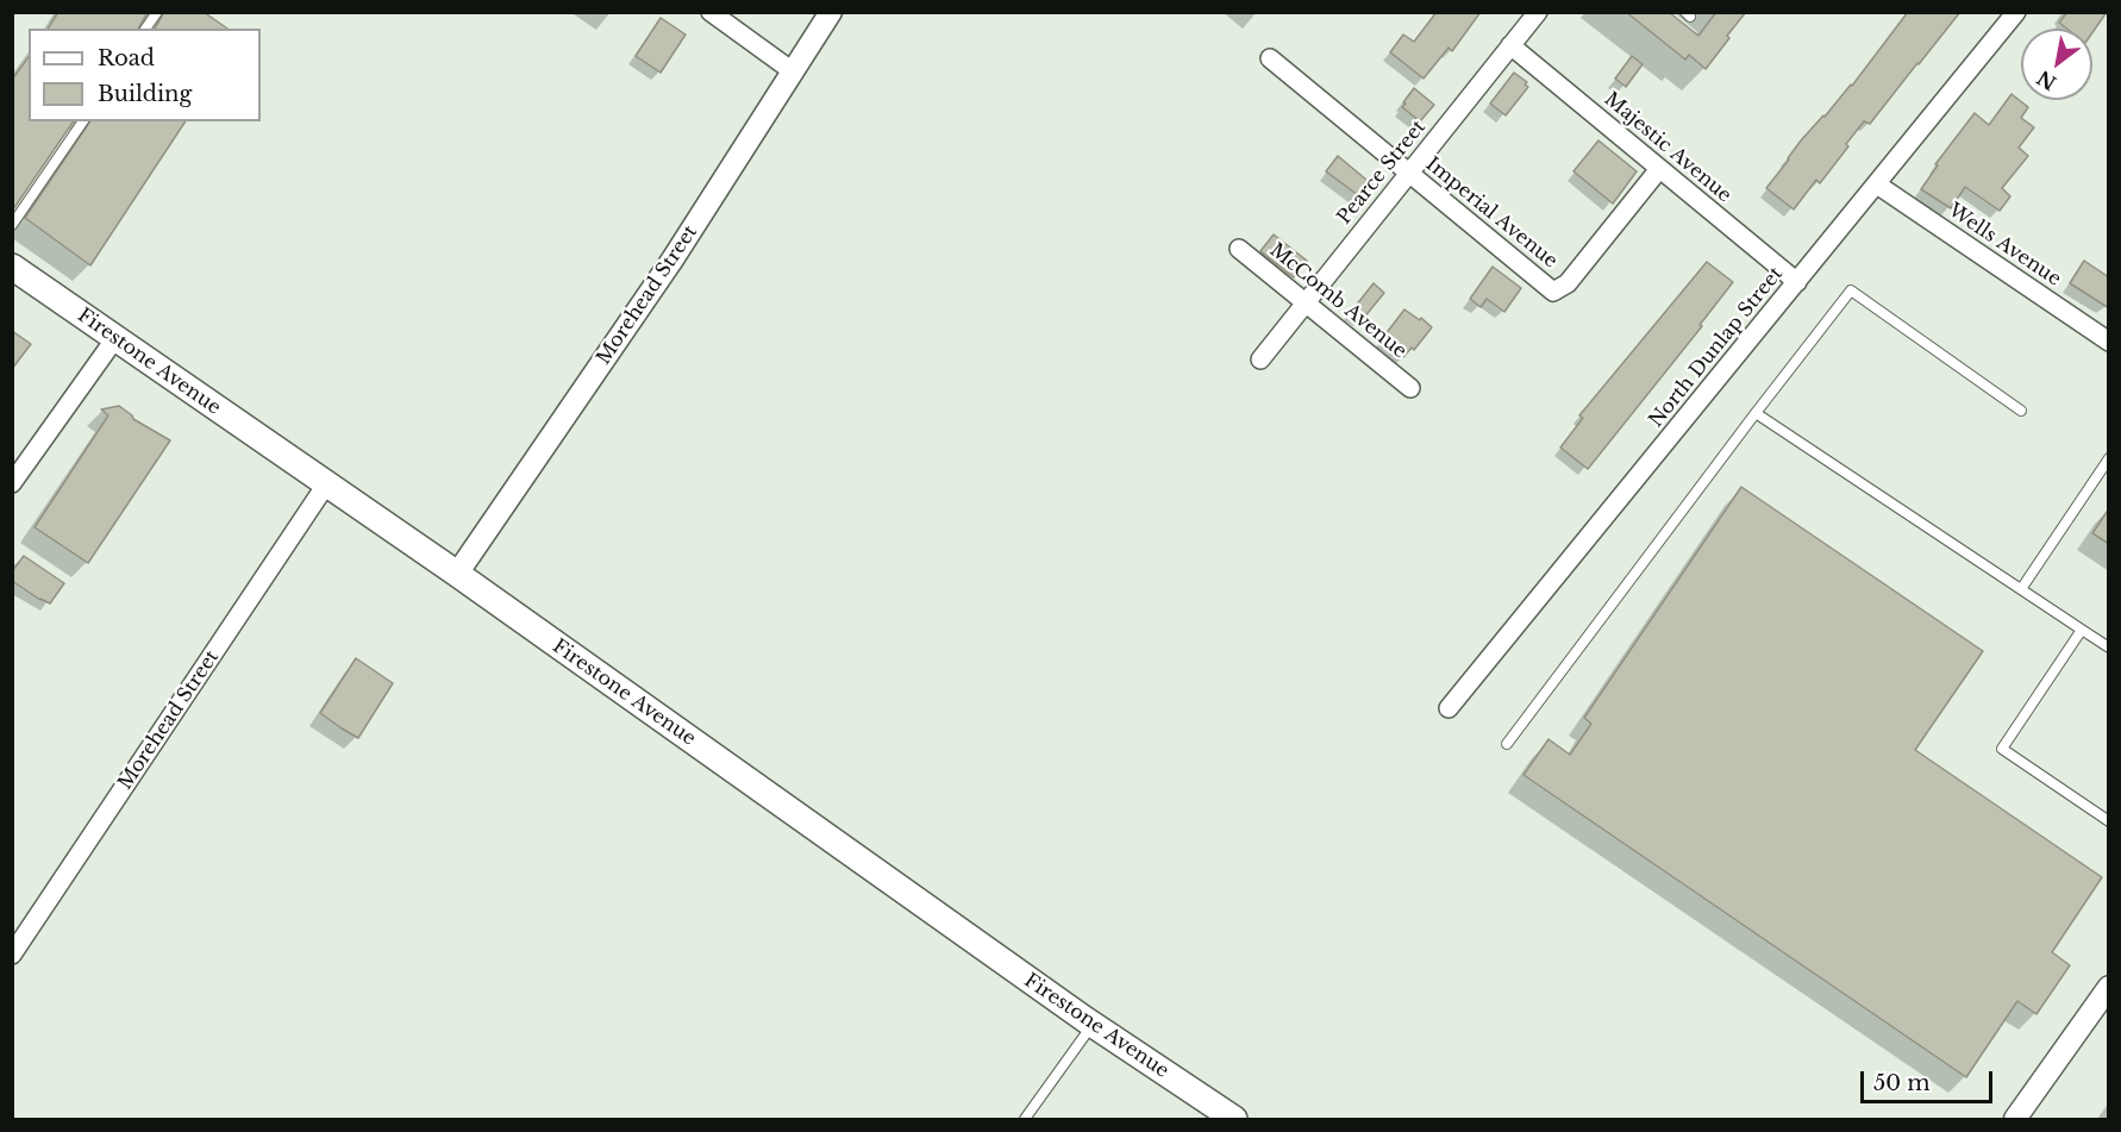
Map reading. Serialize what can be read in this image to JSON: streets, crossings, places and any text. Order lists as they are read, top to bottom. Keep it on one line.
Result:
{"streets":{"main road":["Firestone Avenue"],"street":["Majestic Avenue","Pearce Street","Imperial Avenue","Wells Avenue","Morehead Street","McComb Avenue","North Dunlap Street"]},"crossings":[["Majestic Avenue","Pearce Street"],["Majestic Avenue","Imperial Avenue"],["Majestic Avenue","North Dunlap Street"],["Pearce Street","Imperial Avenue"],["Pearce Street","McComb Avenue"],["Wells Avenue","North Dunlap Street"],["Morehead Street","Firestone Avenue"]],"legend":["Road","Building"],"scale_bar":"50 m","north":"bottom left"}
